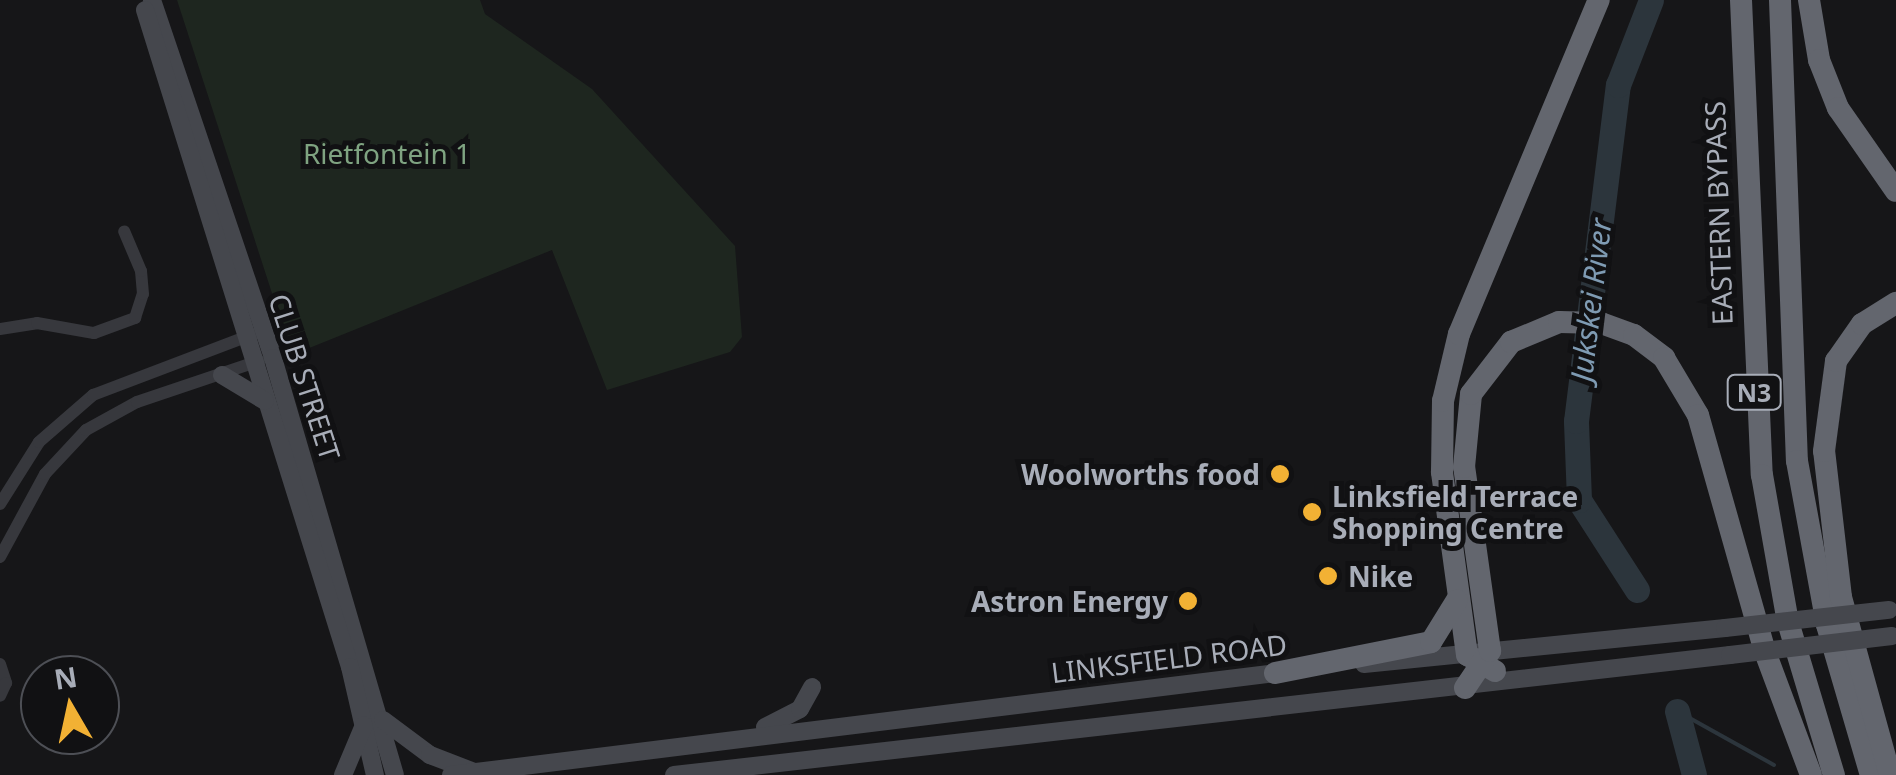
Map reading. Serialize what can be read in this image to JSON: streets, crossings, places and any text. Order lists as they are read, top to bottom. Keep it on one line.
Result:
{"streets":{"highway":["EASTERN BYPASS","N3"],"main road":["CLUB STREET","LINKSFIELD ROAD"]},"water":["Jukskei River"],"parks":["Rietfontein 1"],"places":["Woolworths food","Linksfield Terrace Shopping Centre","Nike","Astron Energy"],"north":"top"}
